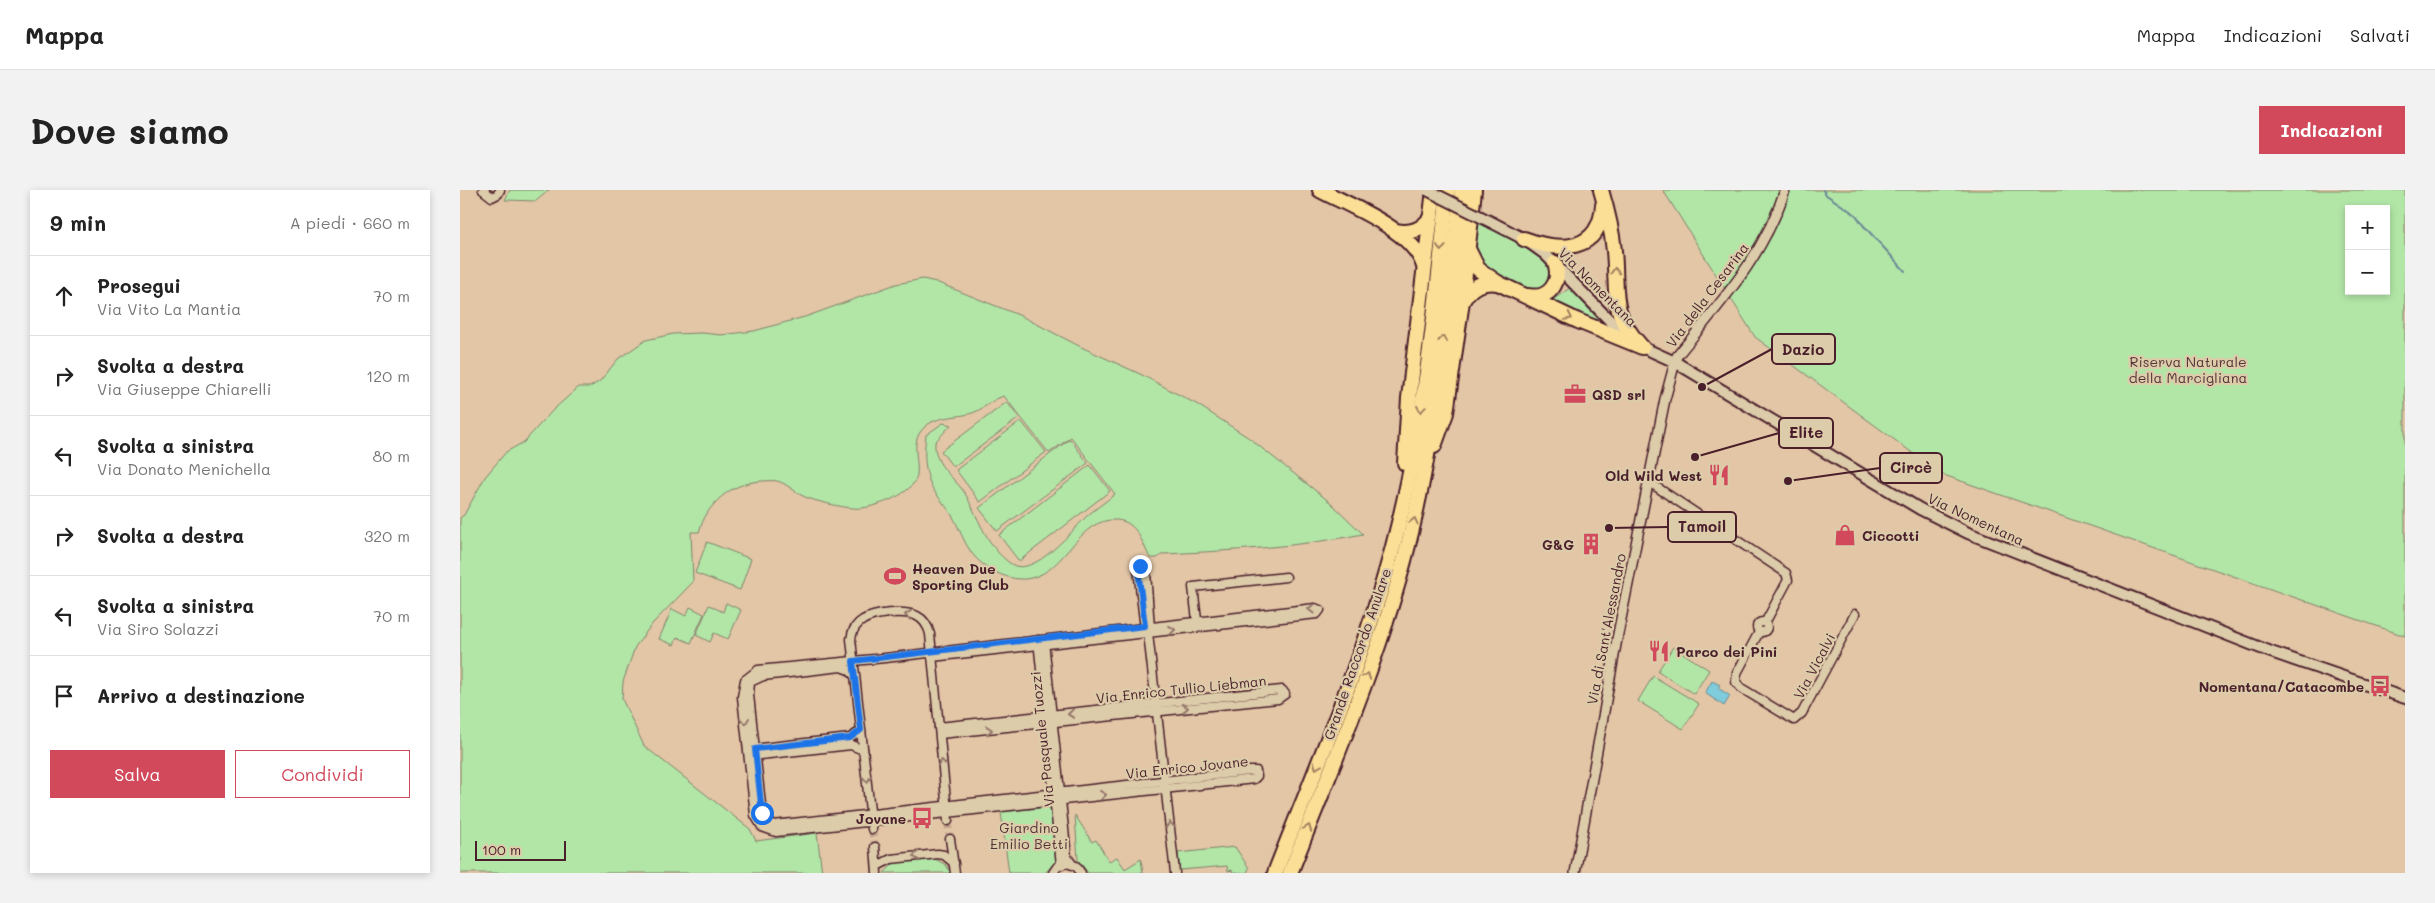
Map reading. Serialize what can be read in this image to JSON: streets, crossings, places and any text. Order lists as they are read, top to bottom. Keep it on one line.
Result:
{"streets":{"highway":["Grande Raccordo Anulare"],"main road":["Via Nomentana"],"street":["Via della Cesarina","Via di Sant'Alessandro","Via Vicalvi","Via Enrico Tullio Liebman","Via Pasquale Tuozzi","Via Enrico Jovane"]},"crossings":[["Via Nomentana","Via della Cesarina"],["Via Nomentana","Via di Sant'Alessandro"],["Via della Cesarina","Via di Sant'Alessandro"],["Via di Sant'Alessandro","Via Vicalvi"],["Via Enrico Tullio Liebman","Via Pasquale Tuozzi"],["Via Pasquale Tuozzi","Via Enrico Jovane"]],"parks":["Riserva Naturale della Marcigliana","Giardino Emilio Betti"],"places":{"other":["Dazio","Elite","Circè","Tamoil"],"office":["QSD srl"],"restaurant":["Old Wild West","Parco dei Pini"],"shop":["Ciccotti"],"building":["G&G"],"sports":["Heaven Due Sporting Club"],"bus stop":["Nomentana/Catacombe","Jovane"]},"scale_bar":"100 m","page":{"header":"Mappa","nav":["Mappa","Indicazioni","Salvati"],"buttons":["Indicazioni",["Salva","Condividi"]],"title":"Dove siamo","heading":["9 min","A piedi · 660 m"],"map_buttons":["+","−"],"list":[["Prosegui","Via Vito La Mantia","70 m"],["Svolta a destra","Via Giuseppe Chiarelli","120 m"],["Svolta a sinistra","Via Donato Menichella","80 m"],["Svolta a destra","320 m"],["Svolta a sinistra","Via Siro Solazzi","70 m"],"Arrivo a destinazione"],"scale":"100 m"}}
